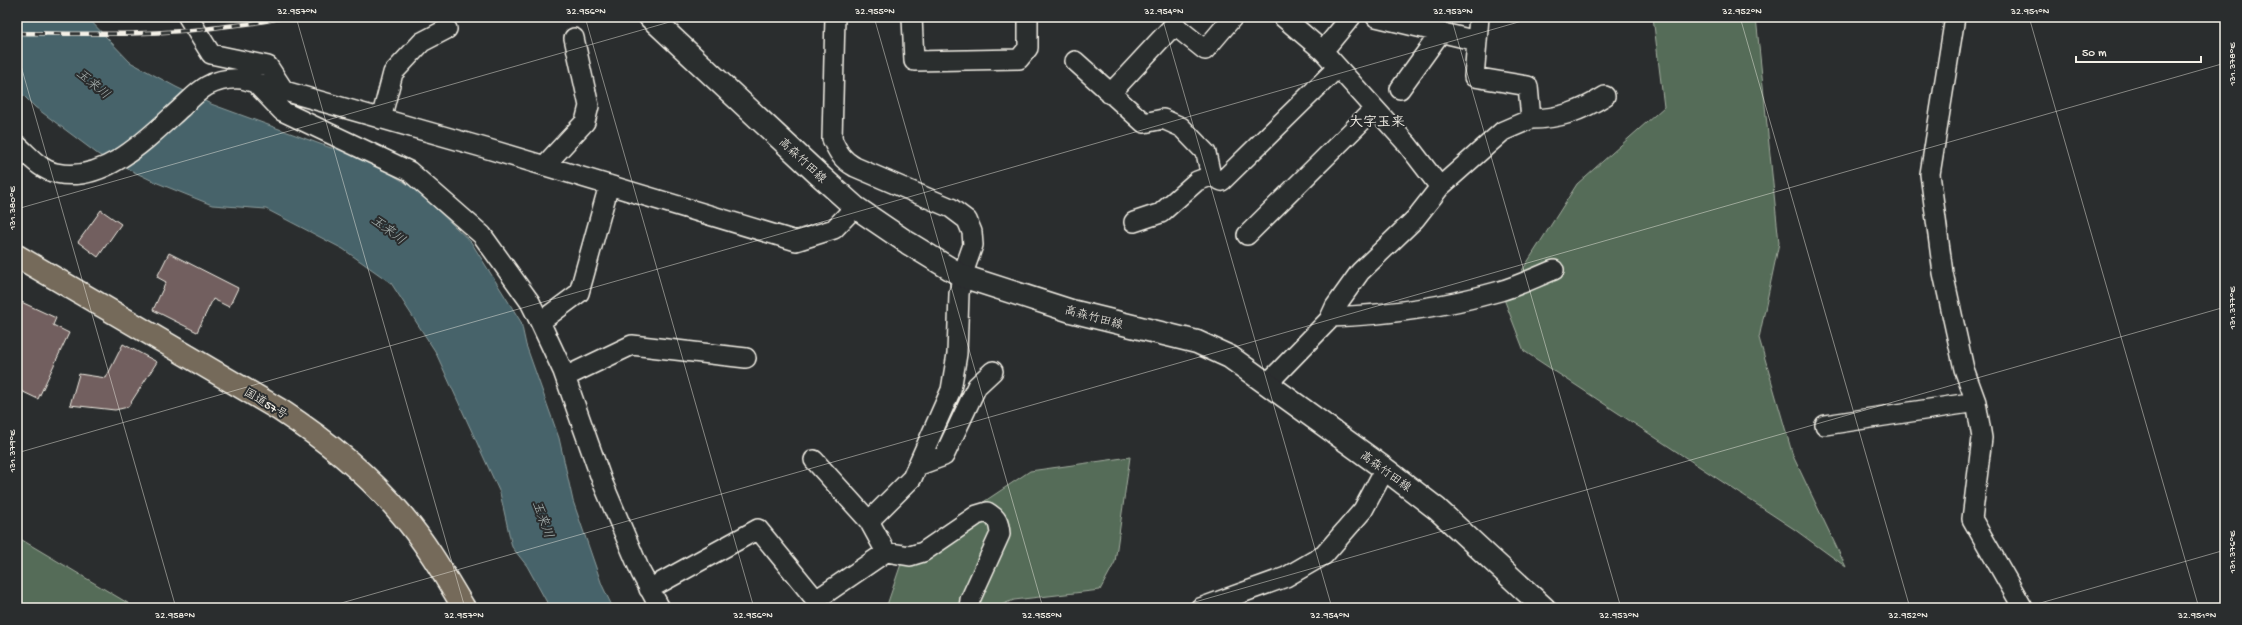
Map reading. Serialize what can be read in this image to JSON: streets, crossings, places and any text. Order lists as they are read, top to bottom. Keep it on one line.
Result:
{"streets":{"highway":["国道57号"],"main road":["高森竹田線"]},"districts":["大字玉来"],"water":["玉来川"],"scale_bar":"50 m","coordinates":["32.957°N","32.956°N","32.955°N","32.954°N","32.953°N","32.952°N","32.951°N","131.378°E","131.380°E","131.377°E","131.379°E","131.376°E","32.958°N"]}
